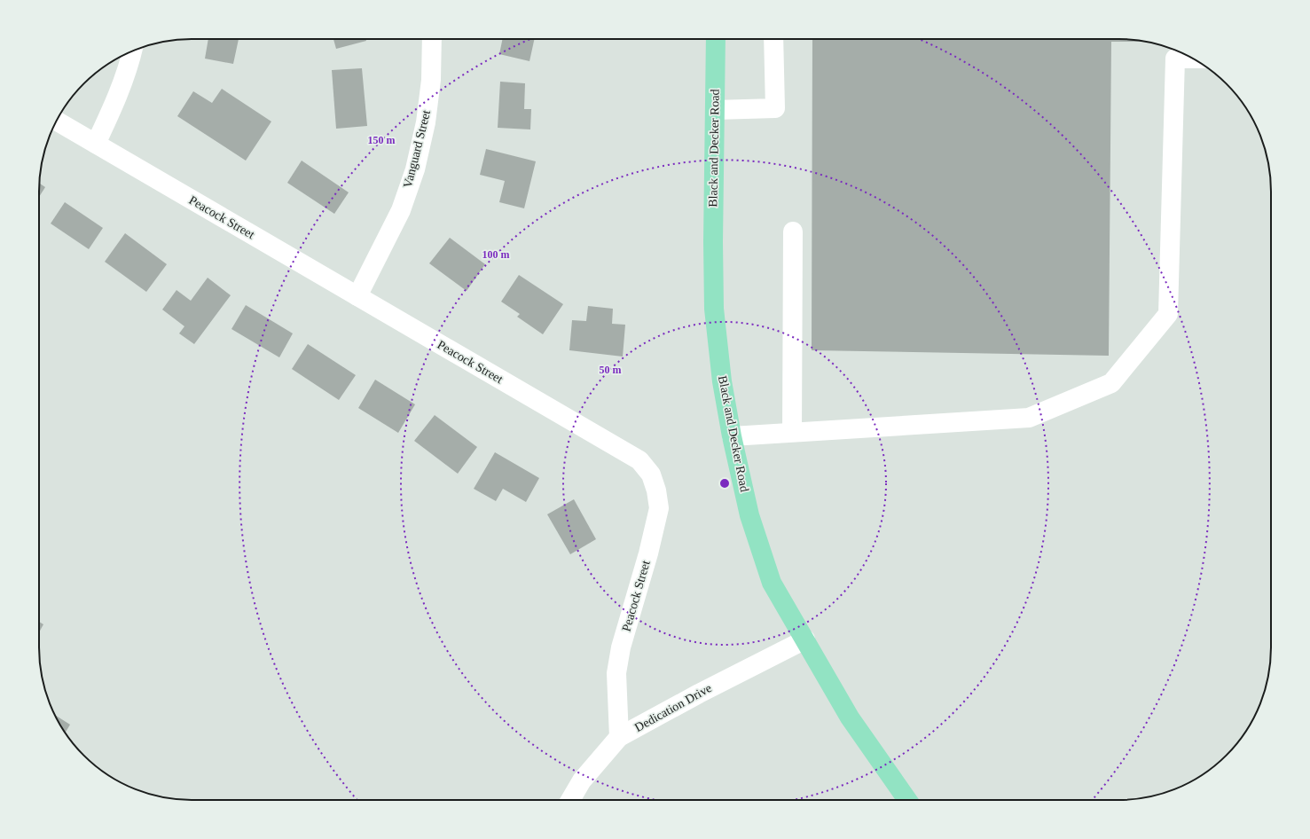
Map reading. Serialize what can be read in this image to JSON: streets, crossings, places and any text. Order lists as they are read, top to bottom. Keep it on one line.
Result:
{"streets":{"main road":["Black and Decker Road"],"street":["Vanguard Street","Peacock Street","Dedication Drive"]},"crossings":[["Black and Decker Road","Dedication Drive"],["Vanguard Street","Peacock Street"],["Peacock Street","Dedication Drive"]],"rings":["150 m","100 m","50 m"]}
